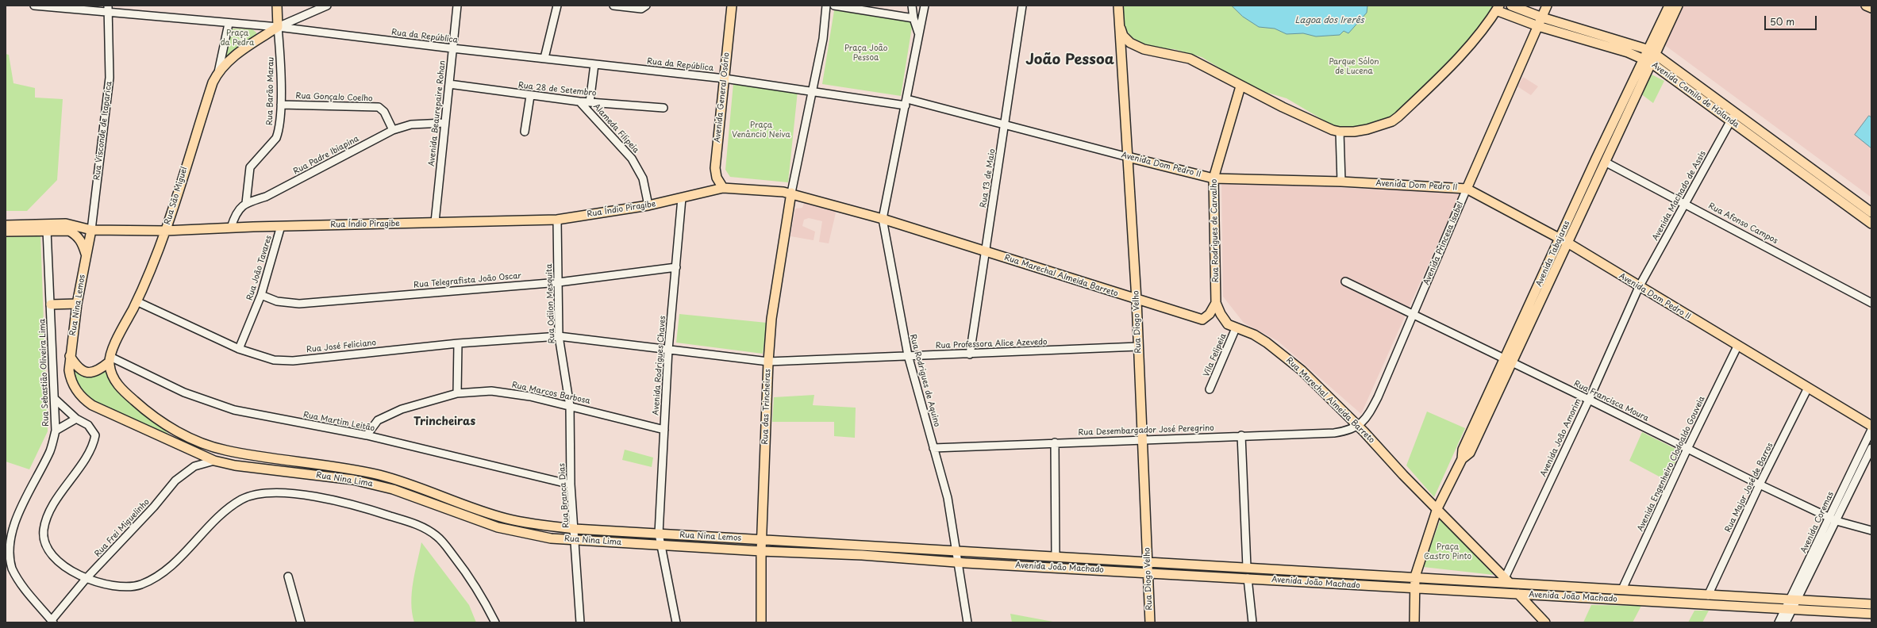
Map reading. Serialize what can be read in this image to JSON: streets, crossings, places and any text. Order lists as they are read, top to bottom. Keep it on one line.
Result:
{"streets":{"main road":["Avenida Camilo de Holanda","Avenida General Osório","Rua Visconde de Itaparica","Avenida Dom Pedro II","Rua São Miguel","Rua Índio Piragibe","Rua Rodrigues de Carvalho","Avenida Princesa Isabel","Avenida Tabajaras","Rua Marechal Almeida Barreto","Rua Nina Lemos","Rua Diogo Velho","Rua das Trincheiras","Rua Nina Lima","Avenida João Machado"],"street":["Rua da República","Rua 28 de Setembro","Rua Barão Marau","Rua Gonçalo Coelho","Avenida Beaurepaire Rohan","Alameda Filipeia","Rua Padre Ibiapina","Rua 13 de Maio","Avenida Machado de Assis","Rua Afonso Campos","Rua João Tavares","Rua Telegrafista João Oscar","Rua Odilon Mesquita","Rua Professora Alice Azevedo","Rua José Feliciano","Vila Felipeia","Avenida Rodrigues Chaves","Rua Sebastião Oliveira Lima","Rua Rodrigues de Aquino","Rua Marcos Barbosa","Rua Francisca Moura","Rua Martim Leitão","Rua Desembargador José Peregrino","Avenida João Amorim","Avenida Engenheiro Clodoaldo Gouveia","Rua Major José de Barros","Rua Branca Dias","Avenida Coremas","Rua Frei Miguelinho"]},"crossings":[["Rua da República","Rua Barão Marau"],["Rua da República","Avenida General Osório"],["Rua da República","Avenida Beaurepaire Rohan"],["Rua da República","Alameda Filipeia"],["Rua da República","Rua Visconde de Itaparica"],["Rua da República","Rua São Miguel"],["Rua 28 de Setembro","Avenida Beaurepaire Rohan"],["Rua 28 de Setembro","Alameda Filipeia"],["Rua Barão Marau","Rua Gonçalo Coelho"],["Rua Barão Marau","Rua Padre Ibiapina"],["Avenida Camilo de Holanda","Avenida Machado de Assis"],["Avenida Camilo de Holanda","Avenida Princesa Isabel"],["Avenida Camilo de Holanda","Avenida Tabajaras"],["Rua Gonçalo Coelho","Rua Padre Ibiapina"],["Avenida General Osório","Rua Índio Piragibe"],["Avenida General Osório","Rua Marechal Almeida Barreto"],["Avenida Beaurepaire Rohan","Rua Padre Ibiapina"],["Avenida Beaurepaire Rohan","Rua Índio Piragibe"],["Alameda Filipeia","Rua Índio Piragibe"],["Rua Visconde de Itaparica","Rua Índio Piragibe"],["Rua Visconde de Itaparica","Rua Nina Lemos"],["Avenida Dom Pedro II","Rua 13 de Maio"],["Avenida Dom Pedro II","Avenida Machado de Assis"],["Avenida Dom Pedro II","Rua Rodrigues de Carvalho"],["Avenida Dom Pedro II","Avenida Princesa Isabel"],["Avenida Dom Pedro II","Avenida Tabajaras"],["Avenida Dom Pedro II","Rua Diogo Velho"],["Avenida Dom Pedro II","Rua Rodrigues de Aquino"],["Avenida Dom Pedro II","Avenida João Amorim"],["Avenida Dom Pedro II","Avenida Engenheiro Clodoaldo Gouveia"],["Avenida Dom Pedro II","Rua Major José de Barros"],["Rua 13 de Maio","Rua Marechal Almeida Barreto"],["Rua 13 de Maio","Rua Professora Alice Azevedo"],["Rua São Miguel","Rua Índio Piragibe"],["Rua São Miguel","Rua José Feliciano"],["Rua São Miguel","Rua Martim Leitão"],["Rua São Miguel","Rua Nina Lima"],["Avenida Machado de Assis","Rua Afonso Campos"],["Avenida Machado de Assis","Avenida João Amorim"],["Rua Índio Piragibe","Rua João Tavares"],["Rua Índio Piragibe","Rua Marechal Almeida Barreto"],["Rua Índio Piragibe","Rua Odilon Mesquita"],["Rua Índio Piragibe","Avenida Rodrigues Chaves"],["Rua Afonso Campos","Avenida Tabajaras"],["Rua Rodrigues de Carvalho","Rua Marechal Almeida Barreto"],["Avenida Princesa Isabel","Rua Marechal Almeida Barreto"],["Avenida Princesa Isabel","Rua Francisca Moura"],["Avenida Princesa Isabel","Rua Desembargador José Peregrino"],["Avenida Tabajaras","Rua Marechal Almeida Barreto"],["Avenida Tabajaras","Rua Francisca Moura"],["Avenida Tabajaras","Avenida João Machado"],["Rua João Tavares","Rua Telegrafista João Oscar"],["Rua João Tavares","Rua José Feliciano"],["Rua Marechal Almeida Barreto","Rua Diogo Velho"],["Rua Marechal Almeida Barreto","Vila Felipeia"],["Rua Marechal Almeida Barreto","Rua Rodrigues de Aquino"],["Rua Marechal Almeida Barreto","Rua das Trincheiras"],["Rua Marechal Almeida Barreto","Rua Desembargador José Peregrino"],["Rua Marechal Almeida Barreto","Avenida João Amorim"],["Rua Marechal Almeida Barreto","Avenida João Machado"],["Rua Telegrafista João Oscar","Rua Odilon Mesquita"],["Rua Telegrafista João Oscar","Avenida Rodrigues Chaves"],["Rua Odilon Mesquita","Rua José Feliciano"],["Rua Odilon Mesquita","Rua Marcos Barbosa"],["Rua Odilon Mesquita","Rua Branca Dias"],["Rua Nina Lemos","Avenida Rodrigues Chaves"],["Rua Nina Lemos","Rua das Trincheiras"],["Rua Nina Lemos","Rua Nina Lima"],["Rua Nina Lemos","Avenida João Machado"],["Rua Diogo Velho","Rua Professora Alice Azevedo"],["Rua Diogo Velho","Rua Desembargador José Peregrino"],["Rua Diogo Velho","Avenida João Machado"],["Rua Professora Alice Azevedo","Rua José Feliciano"],["Rua Professora Alice Azevedo","Avenida Rodrigues Chaves"],["Rua Professora Alice Azevedo","Rua Rodrigues de Aquino"],["Rua Professora Alice Azevedo","Rua das Trincheiras"],["Rua José Feliciano","Avenida Rodrigues Chaves"],["Avenida Rodrigues Chaves","Rua Marcos Barbosa"],["Avenida Rodrigues Chaves","Rua Nina Lima"],["Rua Sebastião Oliveira Lima","Rua Frei Miguelinho"],["Rua Rodrigues de Aquino","Rua Desembargador José Peregrino"],["Rua Rodrigues de Aquino","Avenida João Machado"],["Rua Marcos Barbosa","Rua Martim Leitão"],["Rua Marcos Barbosa","Rua Branca Dias"],["Rua Francisca Moura","Avenida João Amorim"],["Rua Francisca Moura","Avenida Engenheiro Clodoaldo Gouveia"],["Rua Francisca Moura","Rua Major José de Barros"],["Rua Francisca Moura","Avenida Coremas"],["Rua das Trincheiras","Avenida João Machado"],["Rua Martim Leitão","Rua Nina Lima"],["Rua Martim Leitão","Rua Branca Dias"],["Avenida João Amorim","Avenida João Machado"],["Avenida Engenheiro Clodoaldo Gouveia","Avenida João Machado"],["Rua Nina Lima","Rua Branca Dias"],["Rua Nina Lima","Rua Frei Miguelinho"],["Rua Major José de Barros","Avenida João Machado"],["Avenida Coremas","Avenida João Machado"]],"districts":["João Pessoa","Trincheiras"],"water":["Lagoa dos Irerês"],"parks":["Praça da Pedra","Praça João Pessoa","Parque Sólon de Lucena","Praça Venâncio Neiva","Praça Castro Pinto"],"scale_bar":"50 m"}
